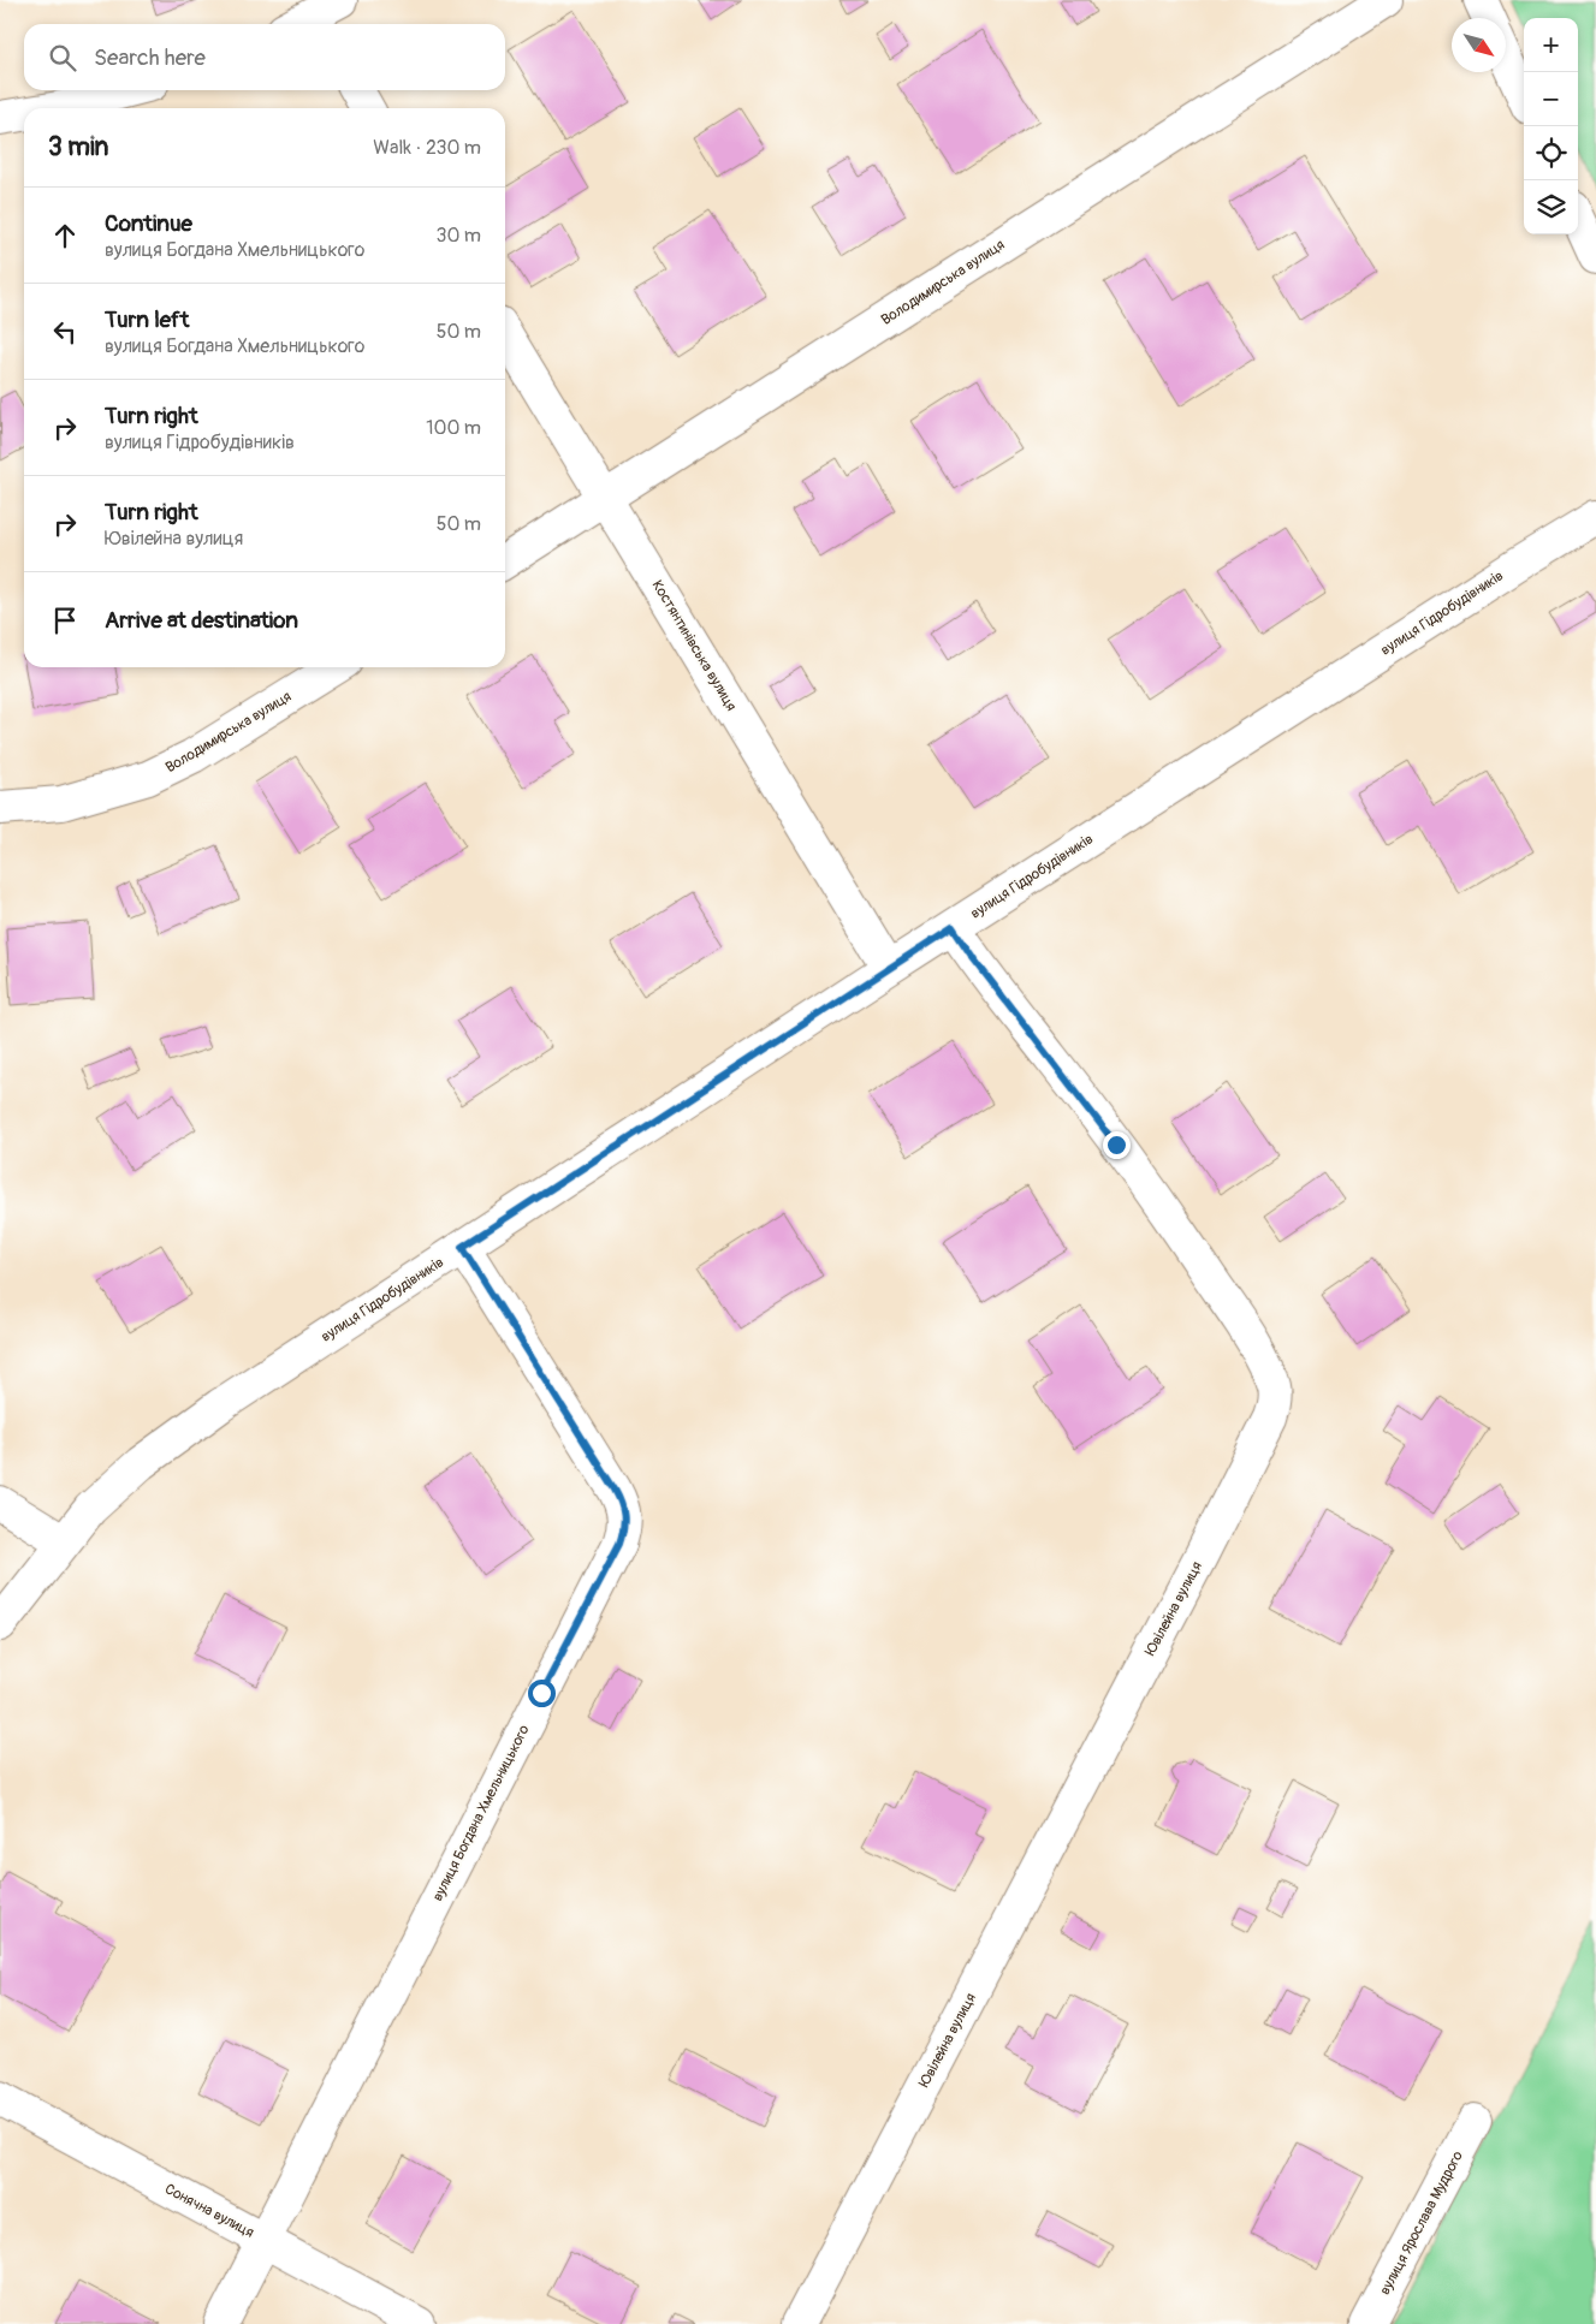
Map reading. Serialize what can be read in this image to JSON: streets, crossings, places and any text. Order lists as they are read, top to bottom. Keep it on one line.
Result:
{"streets":{"street":["Володимирська вулиця","вулиця Гідробудівників","Костянтинівська вулиця","Ювілейна вулиця","вулиця Богдана Хмельницького","Сонячна вулиця","вулиця Ярослава Мудрого"]},"crossings":[["Володимирська вулиця","Костянтинівська вулиця"],["вулиця Гідробудівників","Костянтинівська вулиця"],["вулиця Гідробудівників","Ювілейна вулиця"],["вулиця Гідробудівників","вулиця Богдана Хмельницького"],["вулиця Богдана Хмельницького","Сонячна вулиця"]],"north":"bottom right","page":{"map_buttons":["+","−"],"search":"Search here","heading":["3 min","Walk · 230 m"],"list":[["Continue","вулиця Богдана Хмельницького","30 m"],["Turn left","вулиця Богдана Хмельницького","50 m"],["Turn right","вулиця Гідробудівників","100 m"],["Turn right","Ювілейна вулиця","50 m"],"Arrive at destination"]}}
